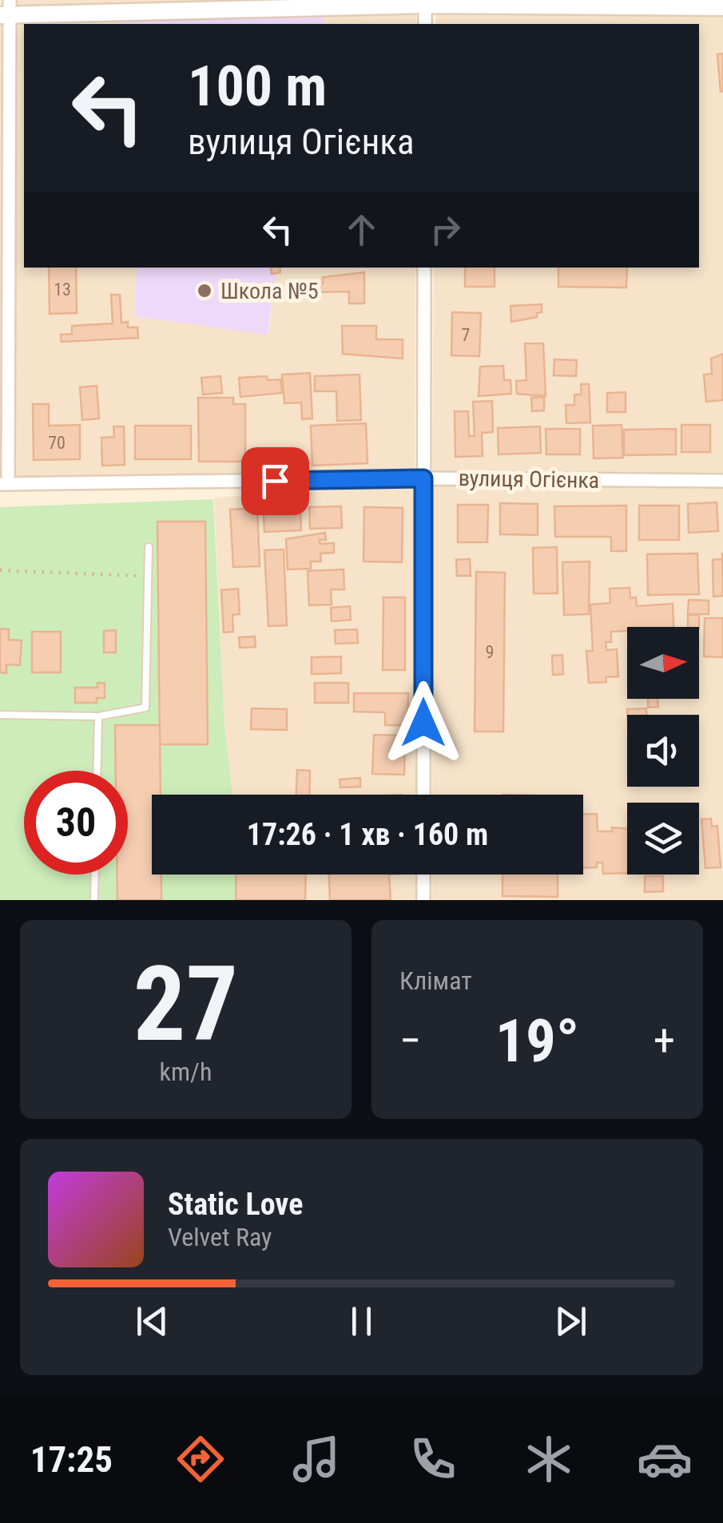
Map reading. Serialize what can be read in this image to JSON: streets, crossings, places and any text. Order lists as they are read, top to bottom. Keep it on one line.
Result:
{"streets":{"street":["вулиця Огієнка"]},"places":["Школа №5"],"house_numbers":["13","7","70","9"],"north":"right","page":{"turn":["100 m","вулиця Огієнка"],"limit":"30","trip":"17:26 · 1 хв · 160 m","tile":[["27","km/h"],"Клімат"],"heat":["−","19°","+"],"song":["Static Love","Velvet Ray"],"tabs":"17:25"}}
